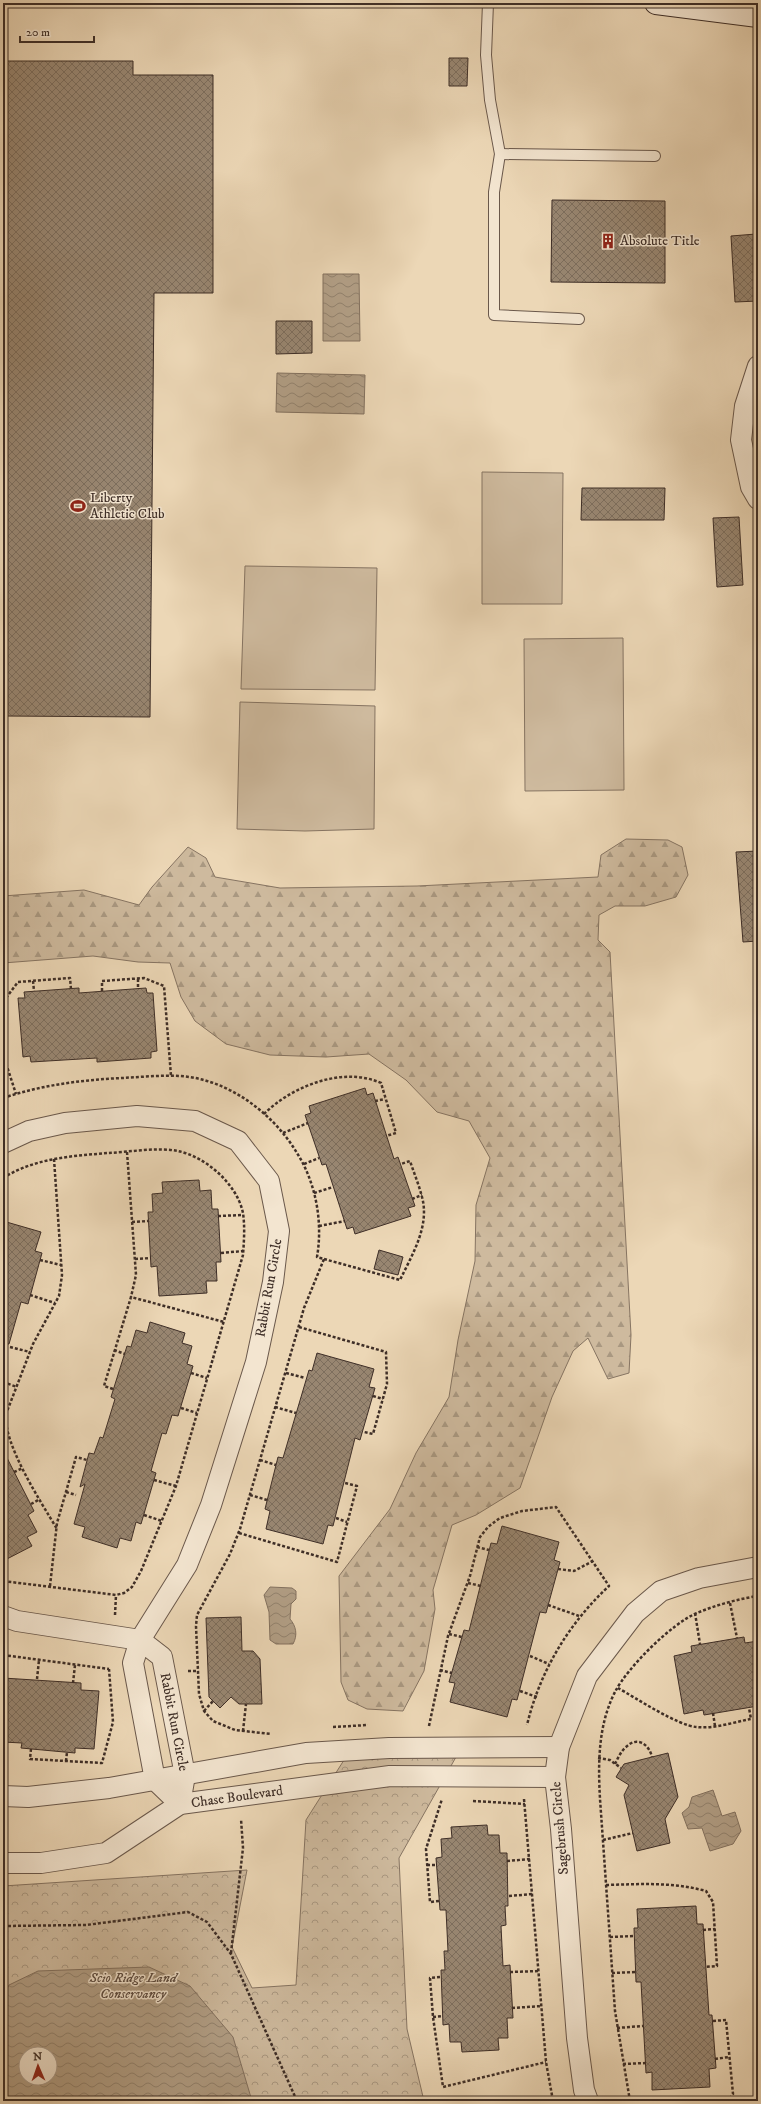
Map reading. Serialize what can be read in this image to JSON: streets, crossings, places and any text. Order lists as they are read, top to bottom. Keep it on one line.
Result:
{"streets":{"street":["Rabbit Run Circle","Chase Boulevard","Sagebrush Circle"]},"crossings":[["Rabbit Run Circle","Chase Boulevard"],["Chase Boulevard","Sagebrush Circle"]],"parks":["Scio Ridge Land Conservancy"],"places":{"building":["Absolute Title"],"sports":["Liberty Athletic Club"]},"scale_bar":"20 m","north":"top"}
